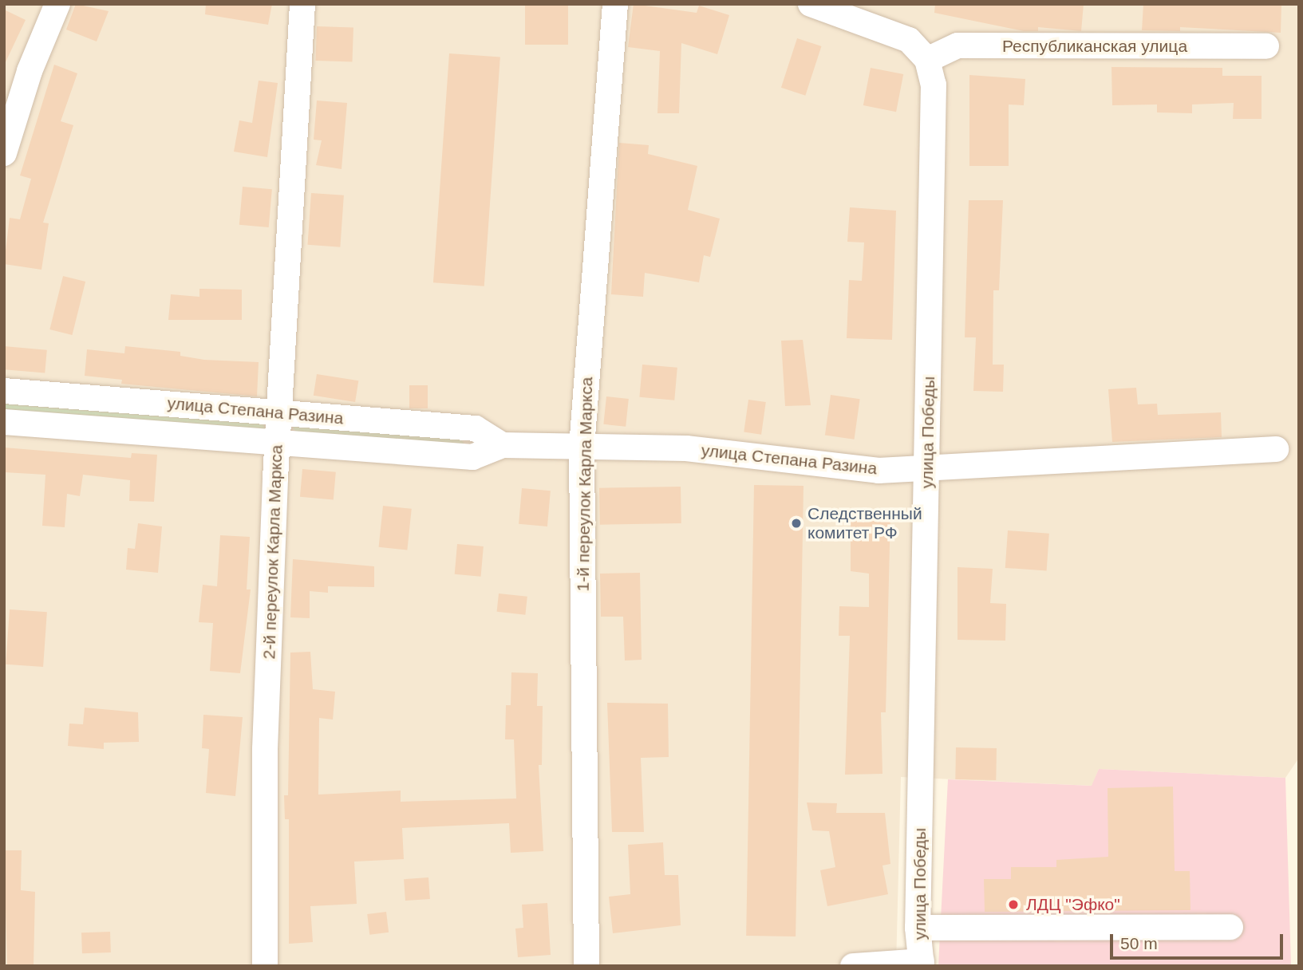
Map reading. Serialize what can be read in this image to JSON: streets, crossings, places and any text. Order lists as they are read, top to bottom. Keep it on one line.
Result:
{"streets":{"street":["Республиканская улица","улица Степана Разина","улица Победы","1-й переулок Карла Маркса","2-й переулок Карла Маркса"]},"crossings":[["Республиканская улица","улица Победы"],["улица Степана Разина","улица Победы"],["улица Степана Разина","1-й переулок Карла Маркса"],["улица Степана Разина","2-й переулок Карла Маркса"]],"places":["Следственный комитет РФ","ЛДЦ \"Эфко\""],"scale_bar":"50 m"}
